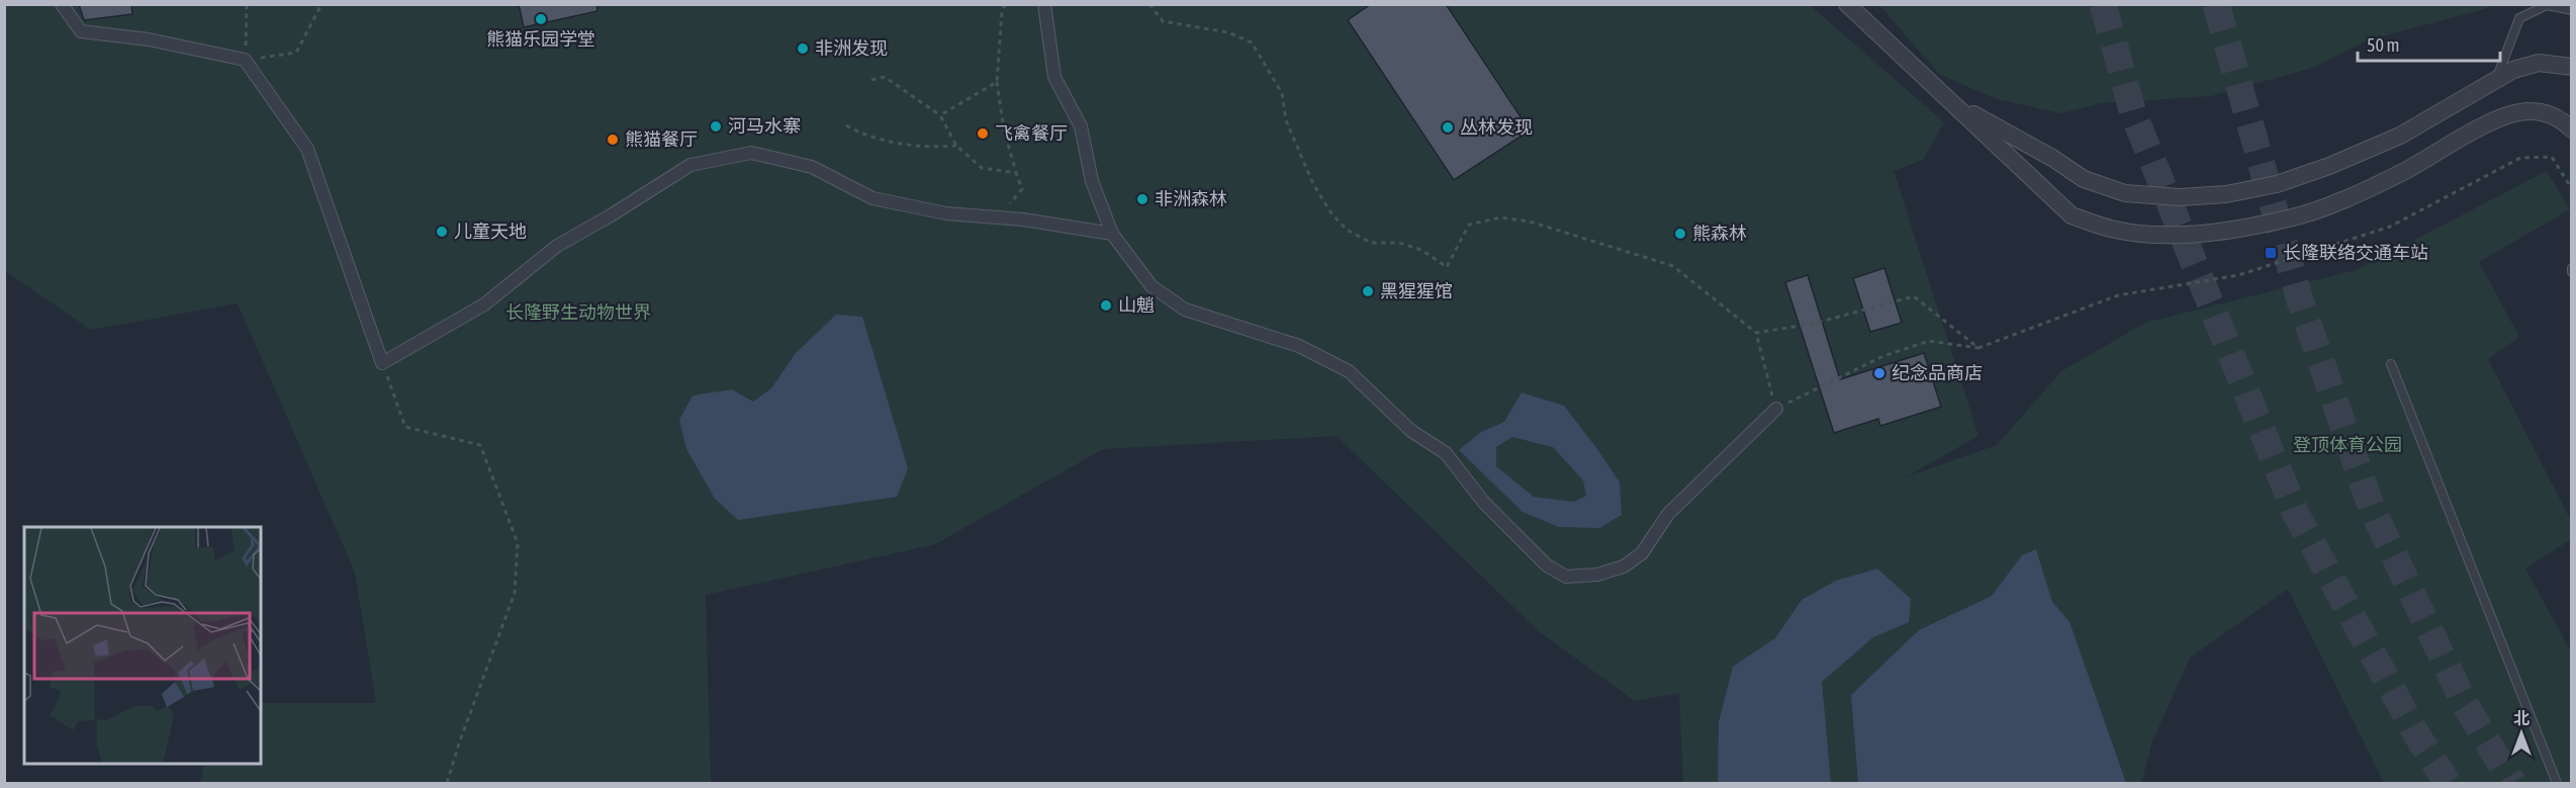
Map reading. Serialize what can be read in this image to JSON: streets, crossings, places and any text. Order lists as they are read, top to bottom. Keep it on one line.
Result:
{"parks":["长隆野生动物世界","登顶体育公园"],"places":{"other":["熊猫乐园学堂","非洲发现","河马水寨","丛林发现","飞禽餐厅","熊猫餐厅","非洲森林","儿童天地","熊森林","黑猩猩馆","山魈","纪念品商店"],"transit":["长隆联络交通车站"]},"scale_bar":"50 m","north":"top"}
